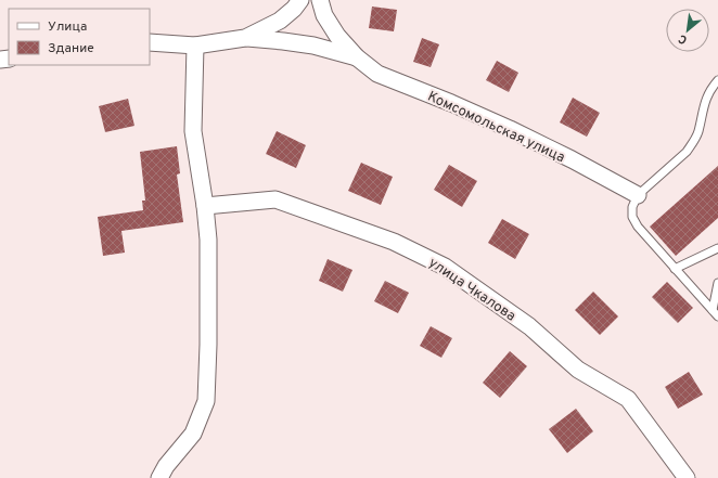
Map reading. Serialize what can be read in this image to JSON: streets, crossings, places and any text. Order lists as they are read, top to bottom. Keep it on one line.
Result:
{"streets":{"street":["Комсомольская улица","улица Чкалова"]},"legend":["Улица","Здание"],"north":"bottom left"}
